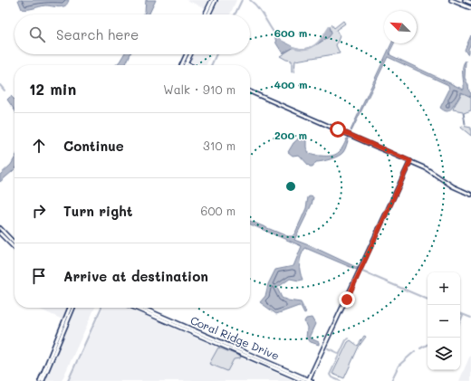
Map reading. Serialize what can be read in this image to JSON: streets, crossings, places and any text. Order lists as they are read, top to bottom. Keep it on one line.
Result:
{"streets":{"street":["Coral Ridge Drive"]},"north":"top left","page":{"search":"Search here","heading":["12 min","Walk · 910 m"],"list":[["Continue","310 m"],["Turn right","600 m"],"Arrive at destination"],"map_buttons":["+","−"]},"rings":["600 m","400 m","200 m"]}
